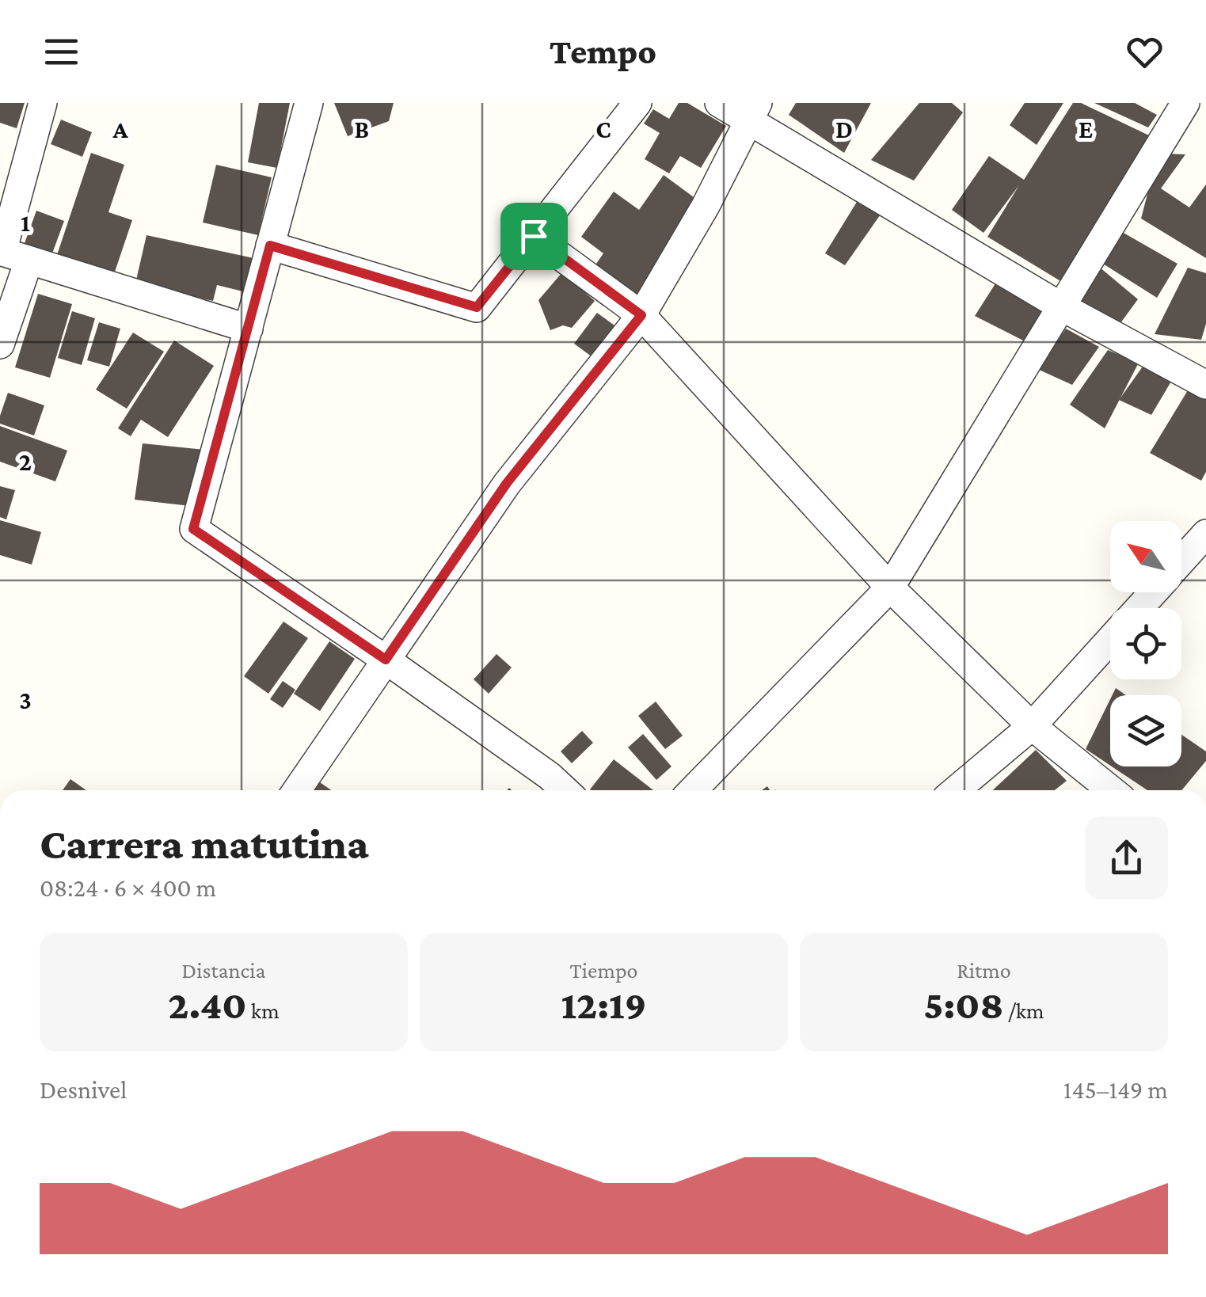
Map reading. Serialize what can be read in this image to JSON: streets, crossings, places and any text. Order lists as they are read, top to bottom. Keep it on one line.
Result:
{"north":"top left","page":{"header":"Tempo","heading":["Carrera matutina","08:24 · 6 × 400 m"],"stats":[["Distancia","2.40 km"],["Tiempo","12:19"],["Ritmo","5:08 /km"]],"chart":["Desnivel","145–149 m"]},"grid":{"columns":["A","B","C","D","E"],"rows":["1","2","3"]}}
